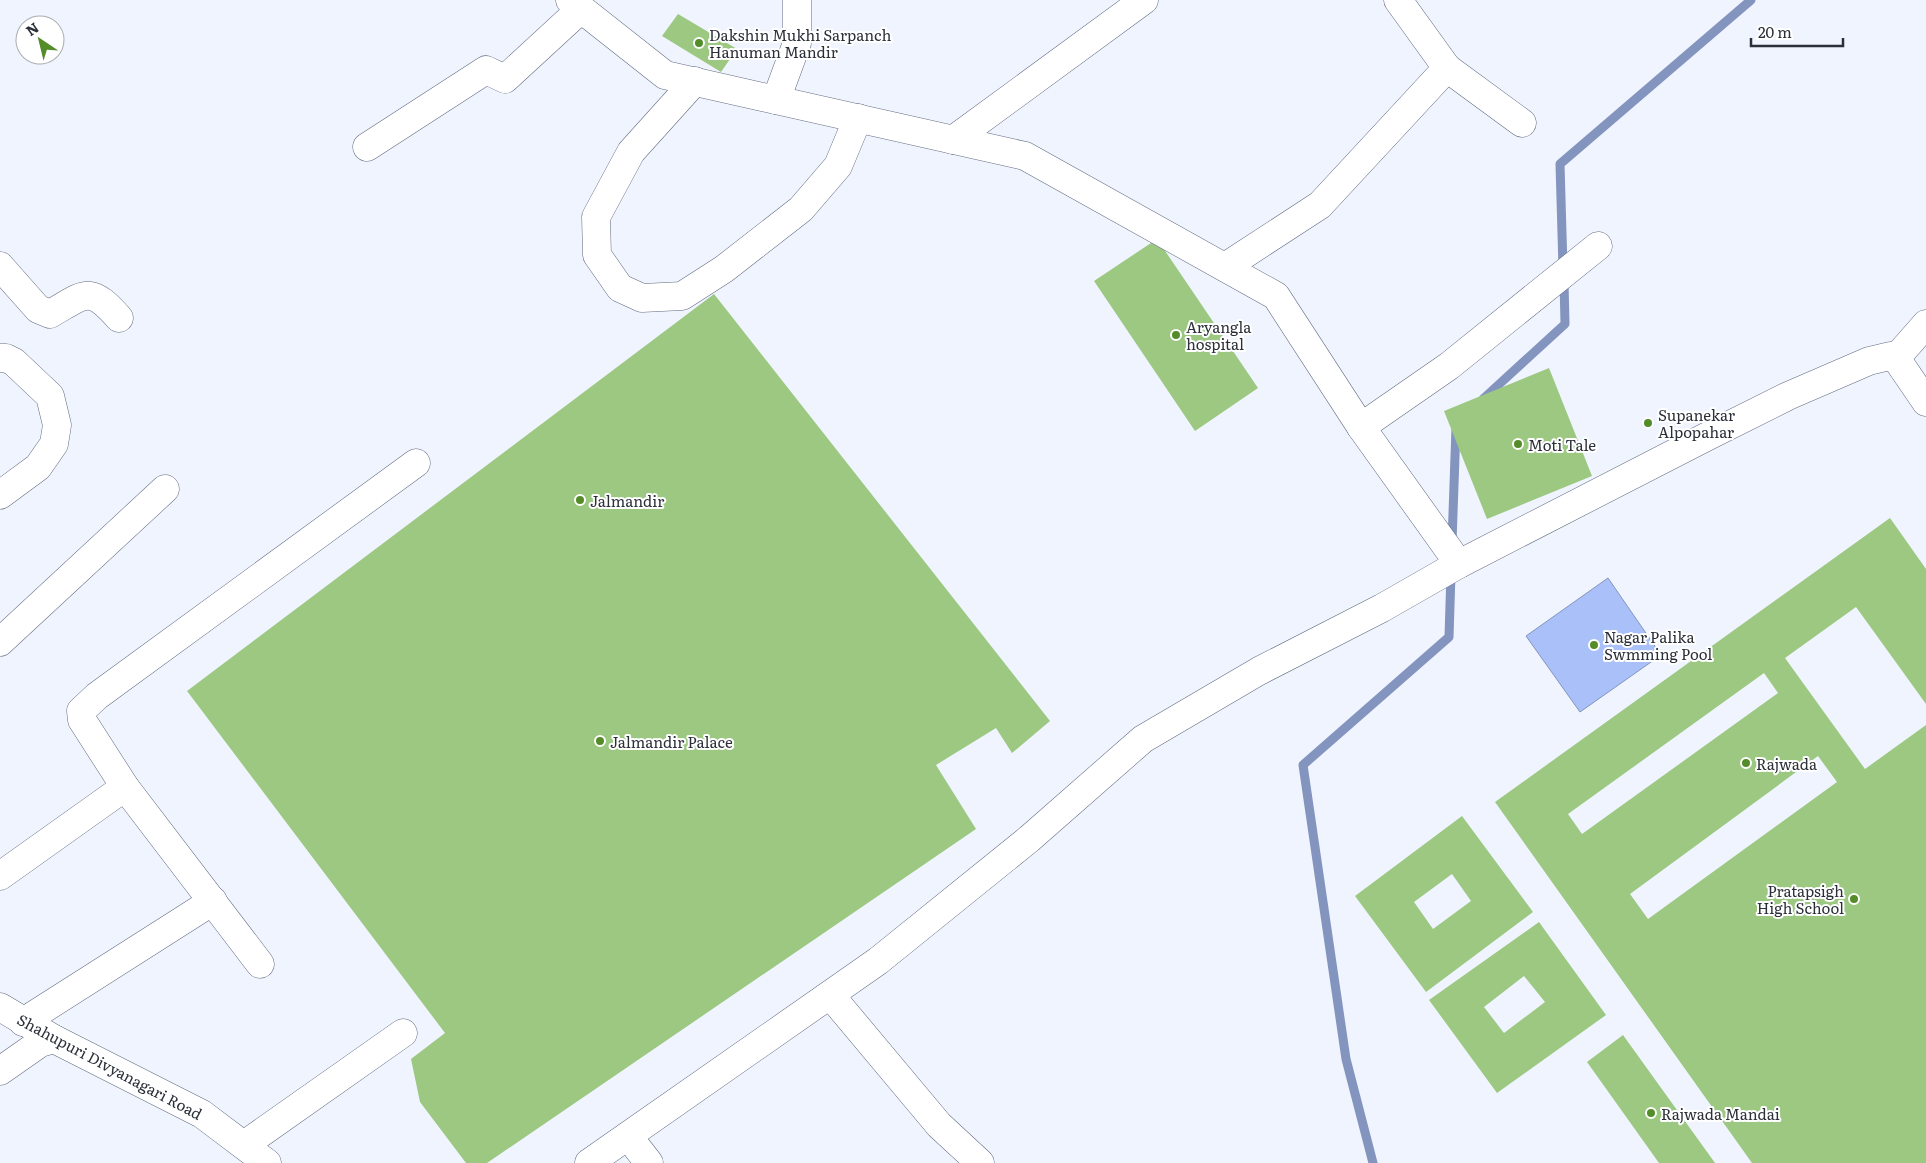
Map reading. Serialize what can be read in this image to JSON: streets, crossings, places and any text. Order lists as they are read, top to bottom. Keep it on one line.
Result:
{"streets":{"street":["Shahupuri Divyanagari Road"]},"places":["Dakshin Mukhi Sarpanch Hanuman Mandir","Aryangla hospital","Supanekar Alpopahar","Moti Tale","Jalmandir","Nagar Palika Swmming Pool","Jalmandir Palace","Rajwada","Pratapsigh High School","Rajwada Mandai"],"scale_bar":"20 m","north":"top left"}
